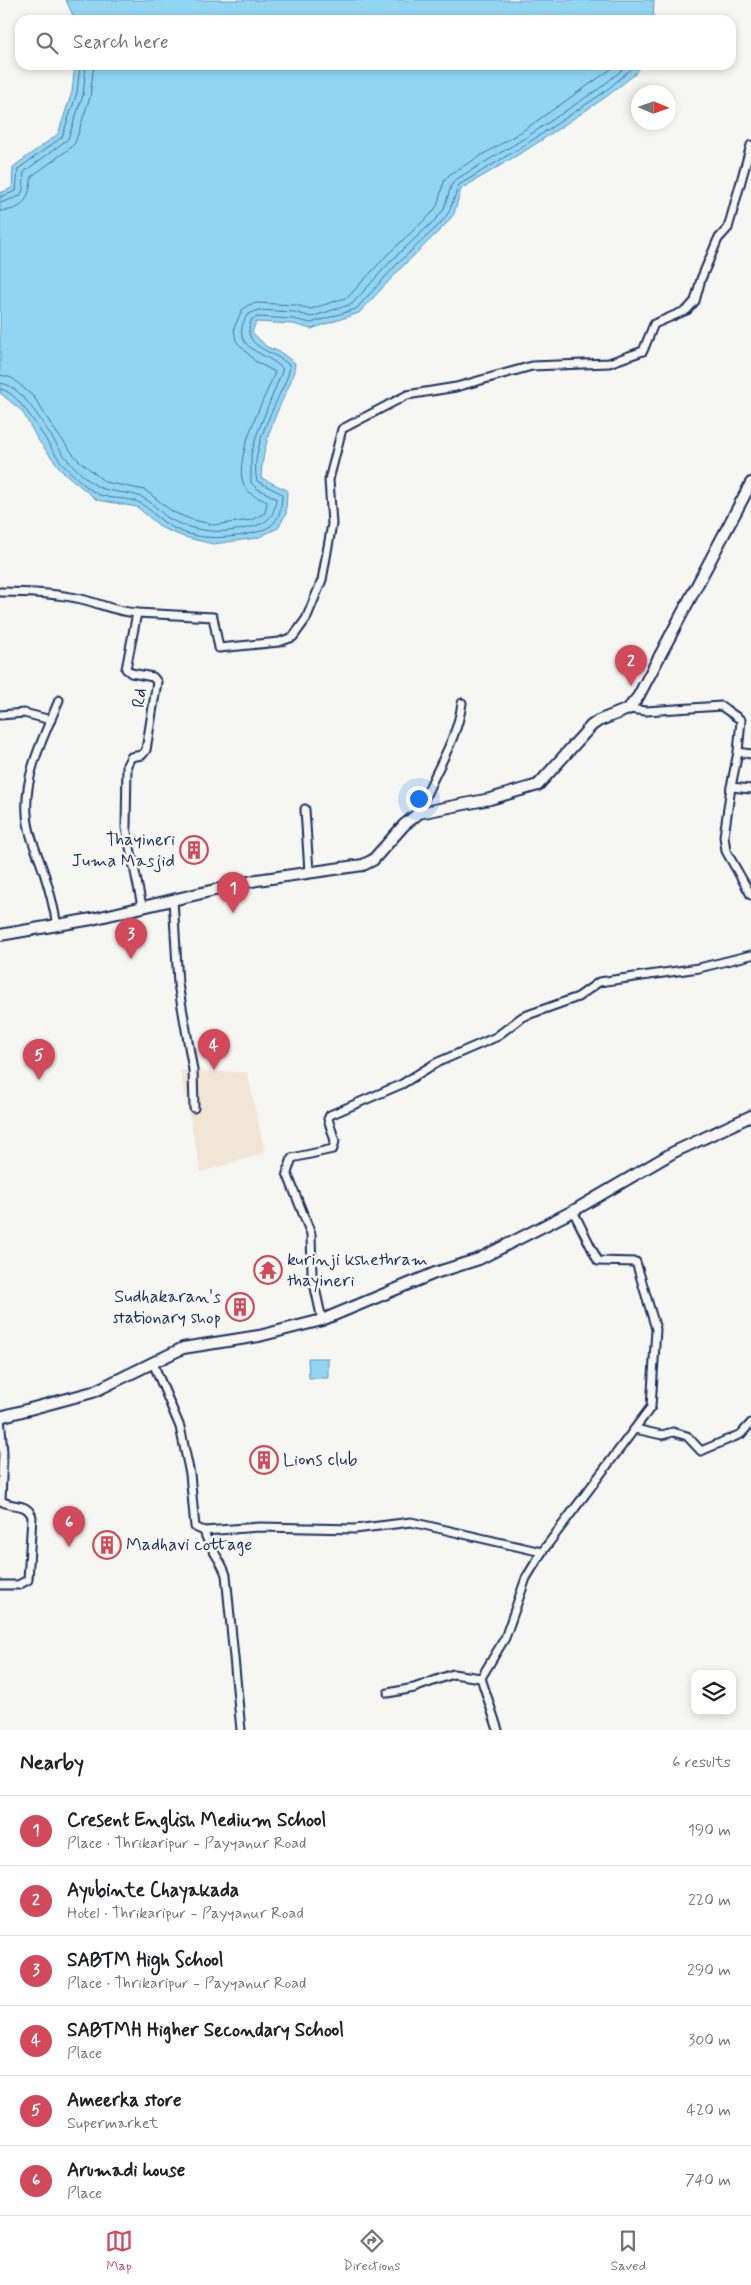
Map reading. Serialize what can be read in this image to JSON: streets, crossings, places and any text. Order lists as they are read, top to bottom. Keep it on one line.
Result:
{"streets":{"street":["Rd"]},"places":{"building":["Thayineri Juma Masjid","Sudhakaran's stationary shop","Lions club","Madhavi cottage"],"temple":["kurinji kshethram thayineri"]},"north":"right","page":{"search":"Search here","pins":["2","1","3","4","5","6"],"heading":["Nearby","6 results"],"list":[{"mark":"1","name":"Cresent English Medium School","note":"Place · Thrikaripur - Payyanur Road","value":"190 m"},{"mark":"2","name":"Ayubinte Chayakada","note":"Hotel · Thrikaripur - Payyanur Road","value":"220 m"},{"mark":"3","name":"SABTM High School","note":"Place · Thrikaripur - Payyanur Road","value":"290 m"},{"mark":"4","name":"SABTMH Higher Secondary School","note":"Place","value":"300 m"},{"mark":"5","name":"Ameerka store","note":"Supermarket","value":"420 m"},{"mark":"6","name":"Arumadi house","note":"Place","value":"740 m"}],"nav":["Map","Directions","Saved"]}}
